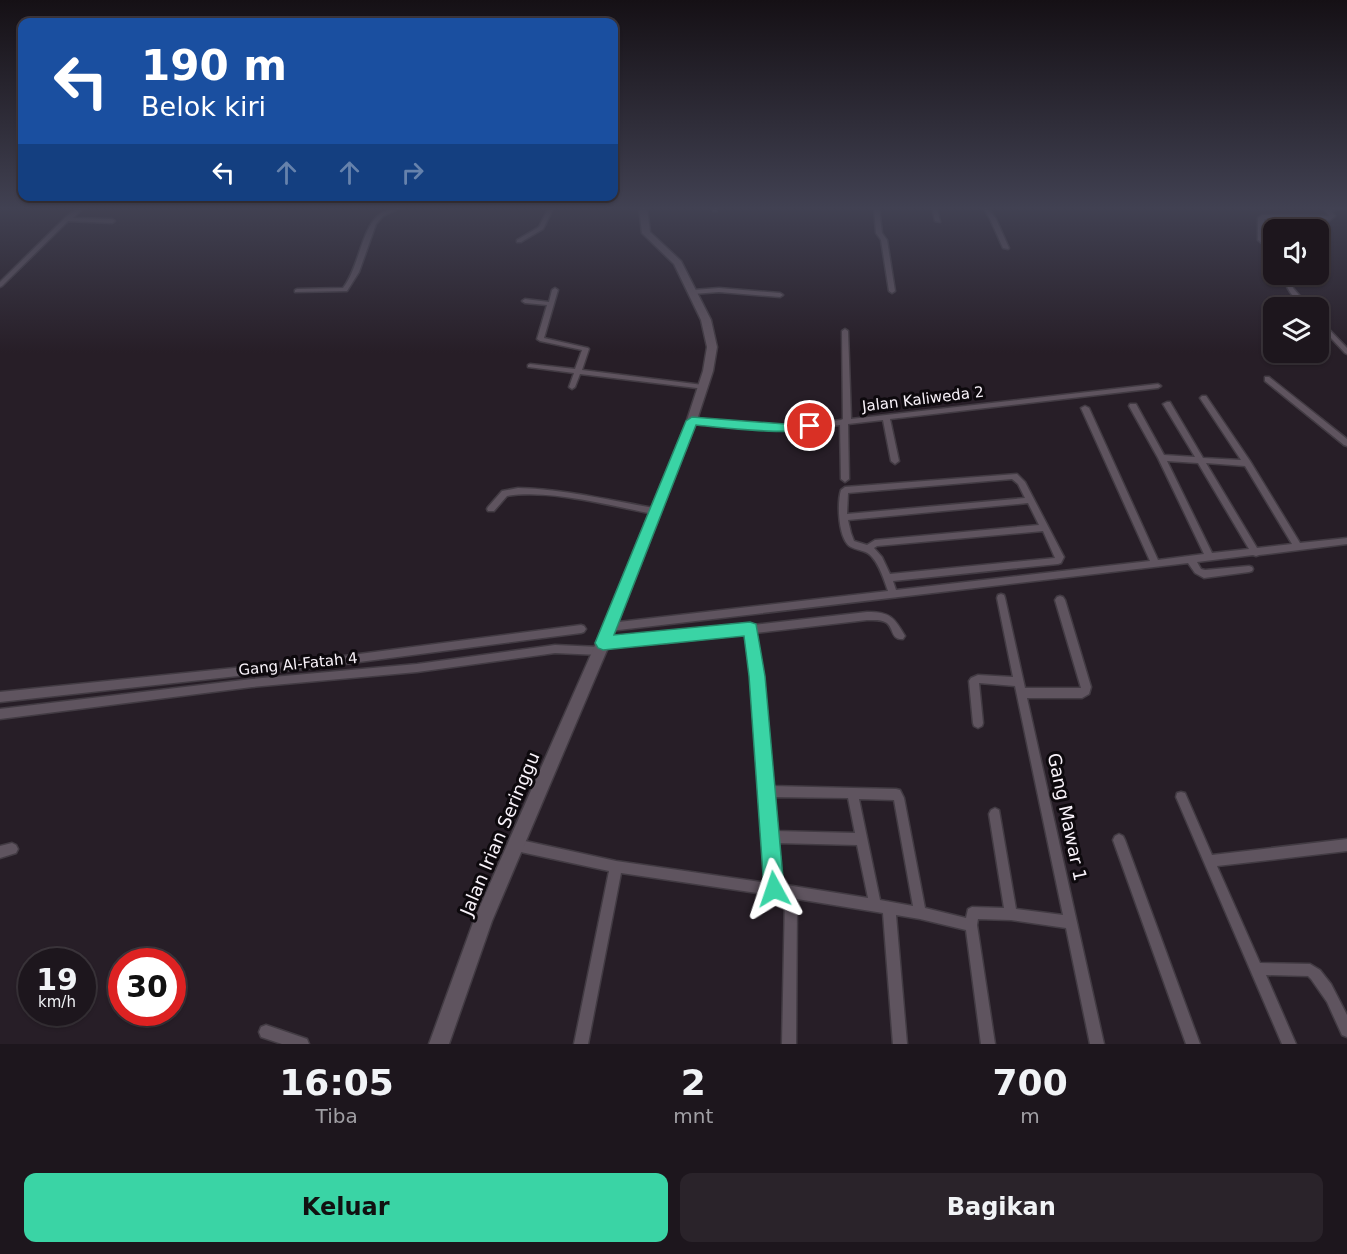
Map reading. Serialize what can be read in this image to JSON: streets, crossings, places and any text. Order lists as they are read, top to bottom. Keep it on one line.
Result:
{"streets":{"street":["Jalan Kaliweda 2","Gang Al-Fatah 4","Gang Mawar 1","Jalan Irian Seringgu"]},"crossings":[["Jalan Kaliweda 2","Jalan Irian Seringgu"],["Gang Al-Fatah 4","Jalan Irian Seringgu"]],"page":{"turn":["190 m","Belok kiri"],"speed":"19 km/h","limit":"30","eta":["16:05","Tiba","2","mnt","700","m"],"buttons":["Keluar","Bagikan"]}}
